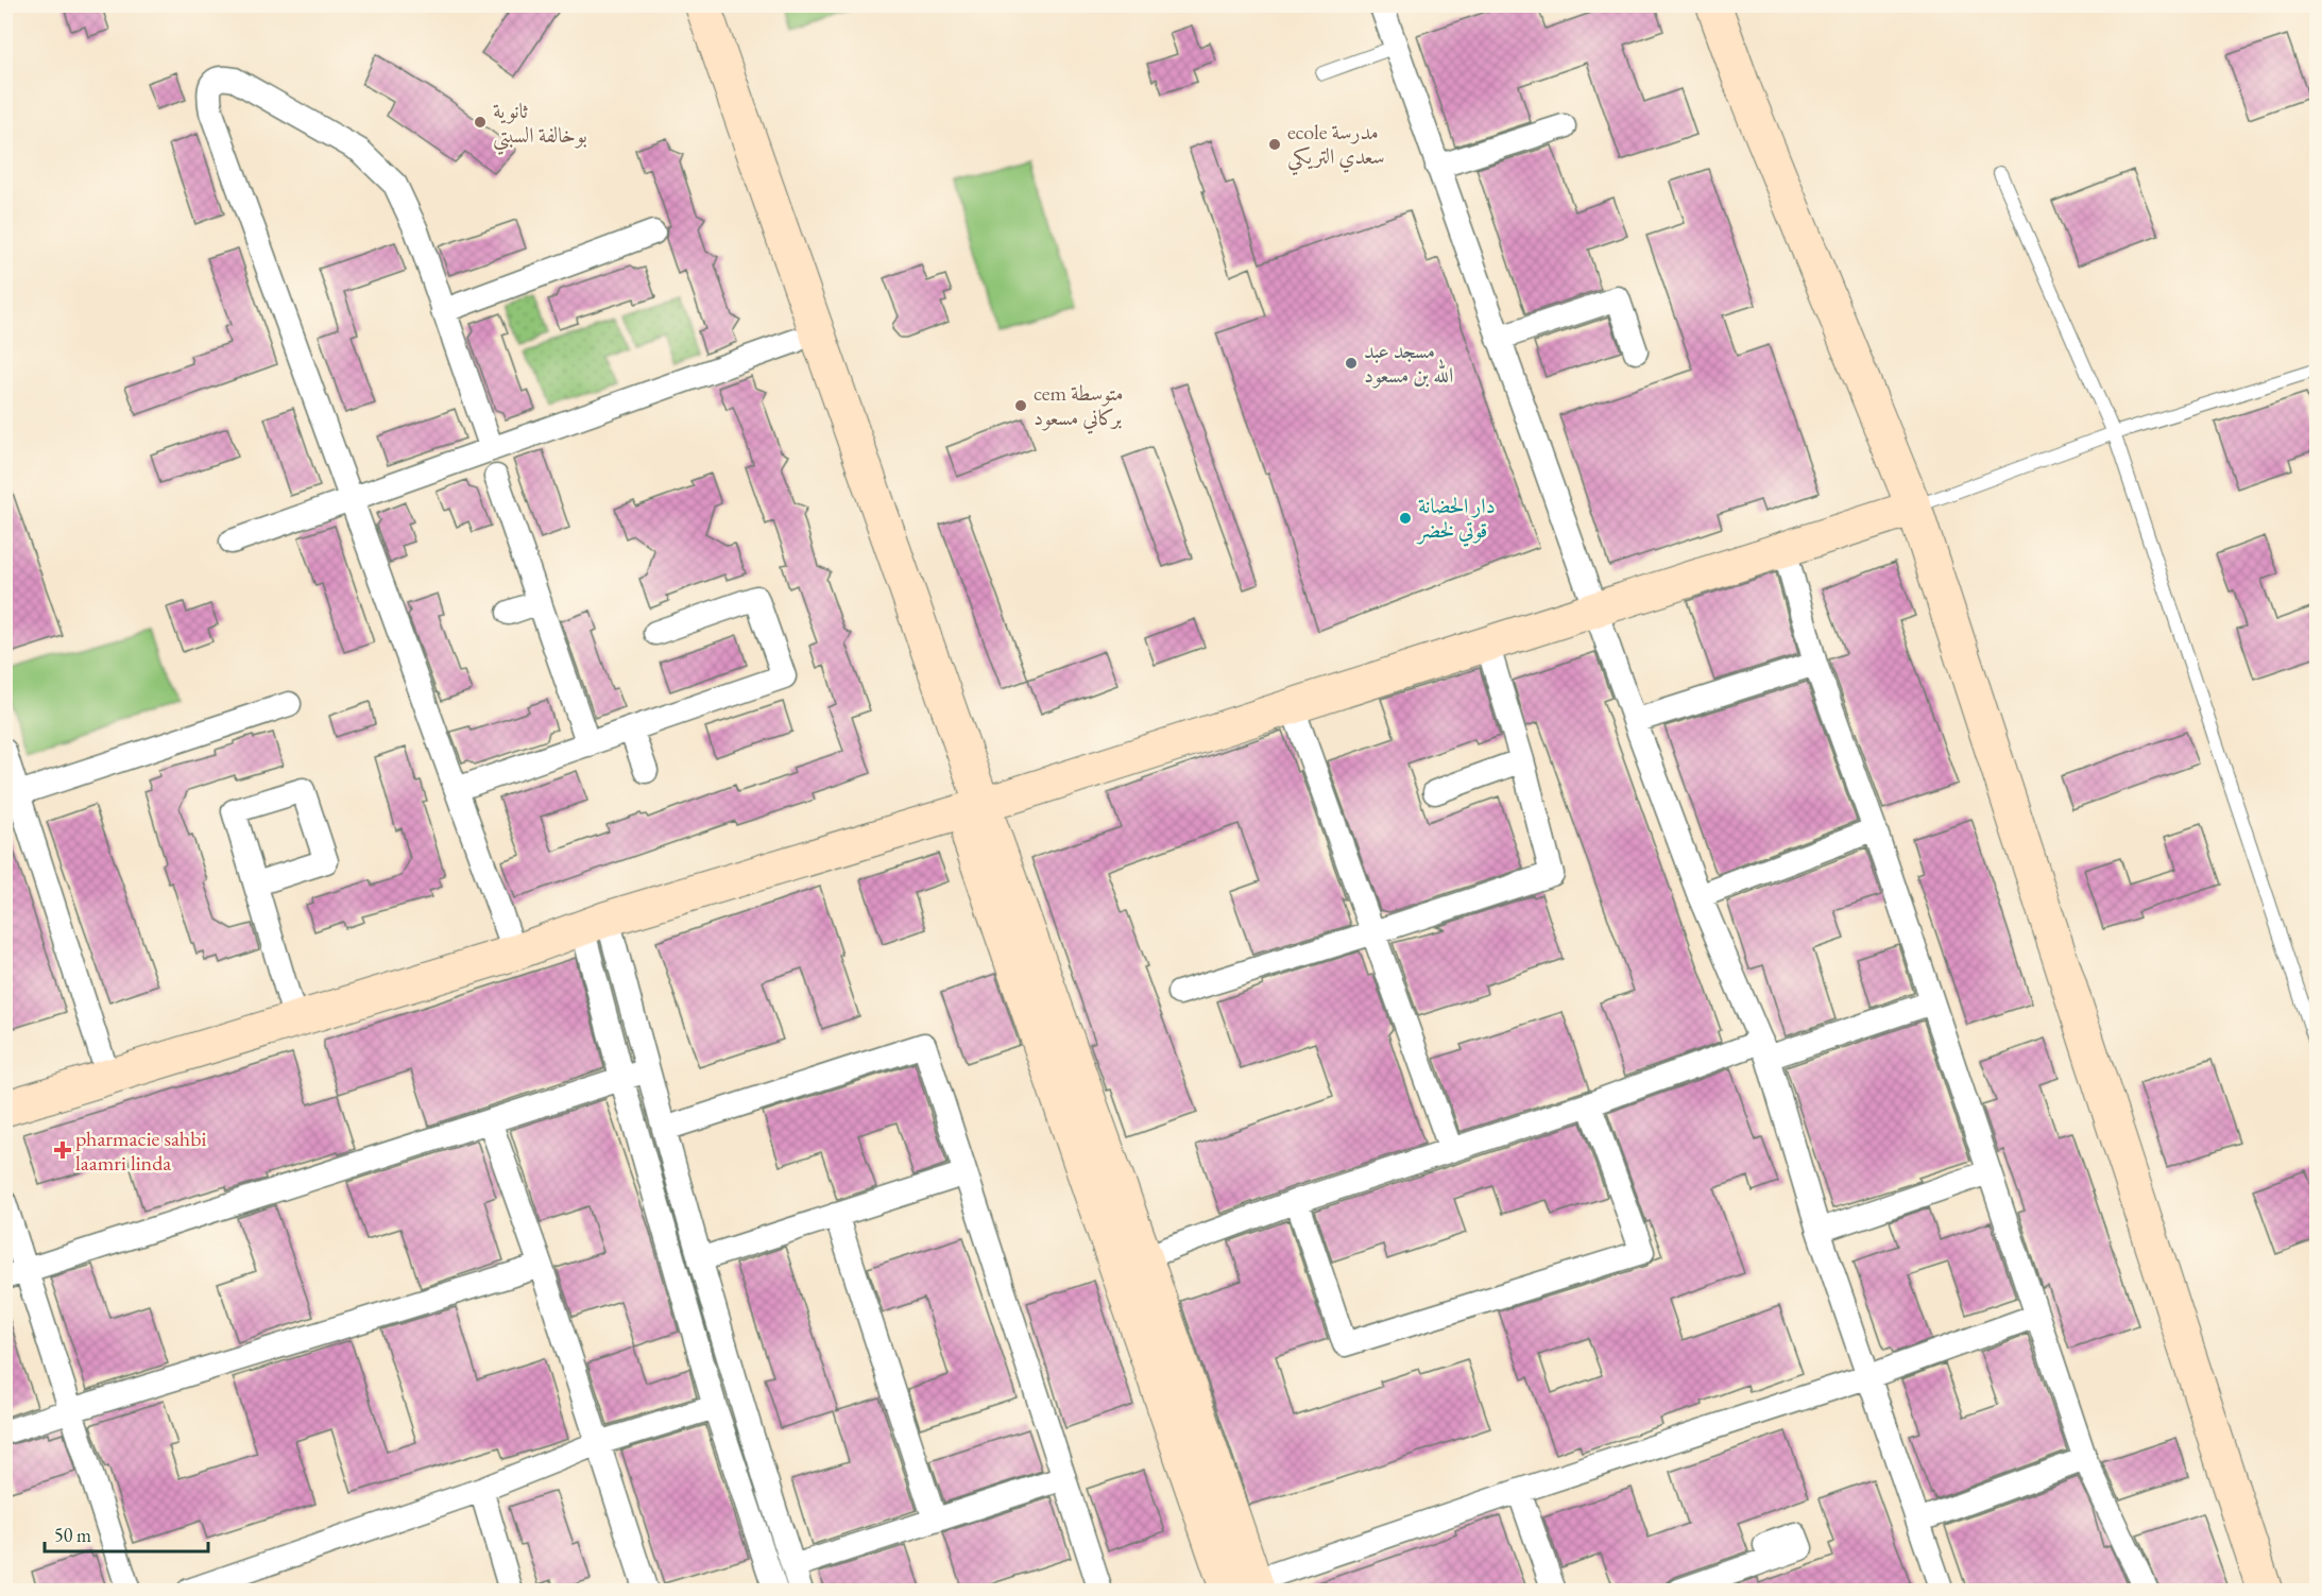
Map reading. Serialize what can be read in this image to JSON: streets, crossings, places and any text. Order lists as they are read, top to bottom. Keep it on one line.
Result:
{"places":{"other":["ثانوية بوخالفة السبتي","ecole مدرسة سعدي التريكي","مسجد عبد الله بن مسعود","cem متوسطة بركاني مسعود","دار الحضانة قوتي لخضر"],"health":["pharmacie sahbi laamri linda"]},"scale_bar":"50 m"}
